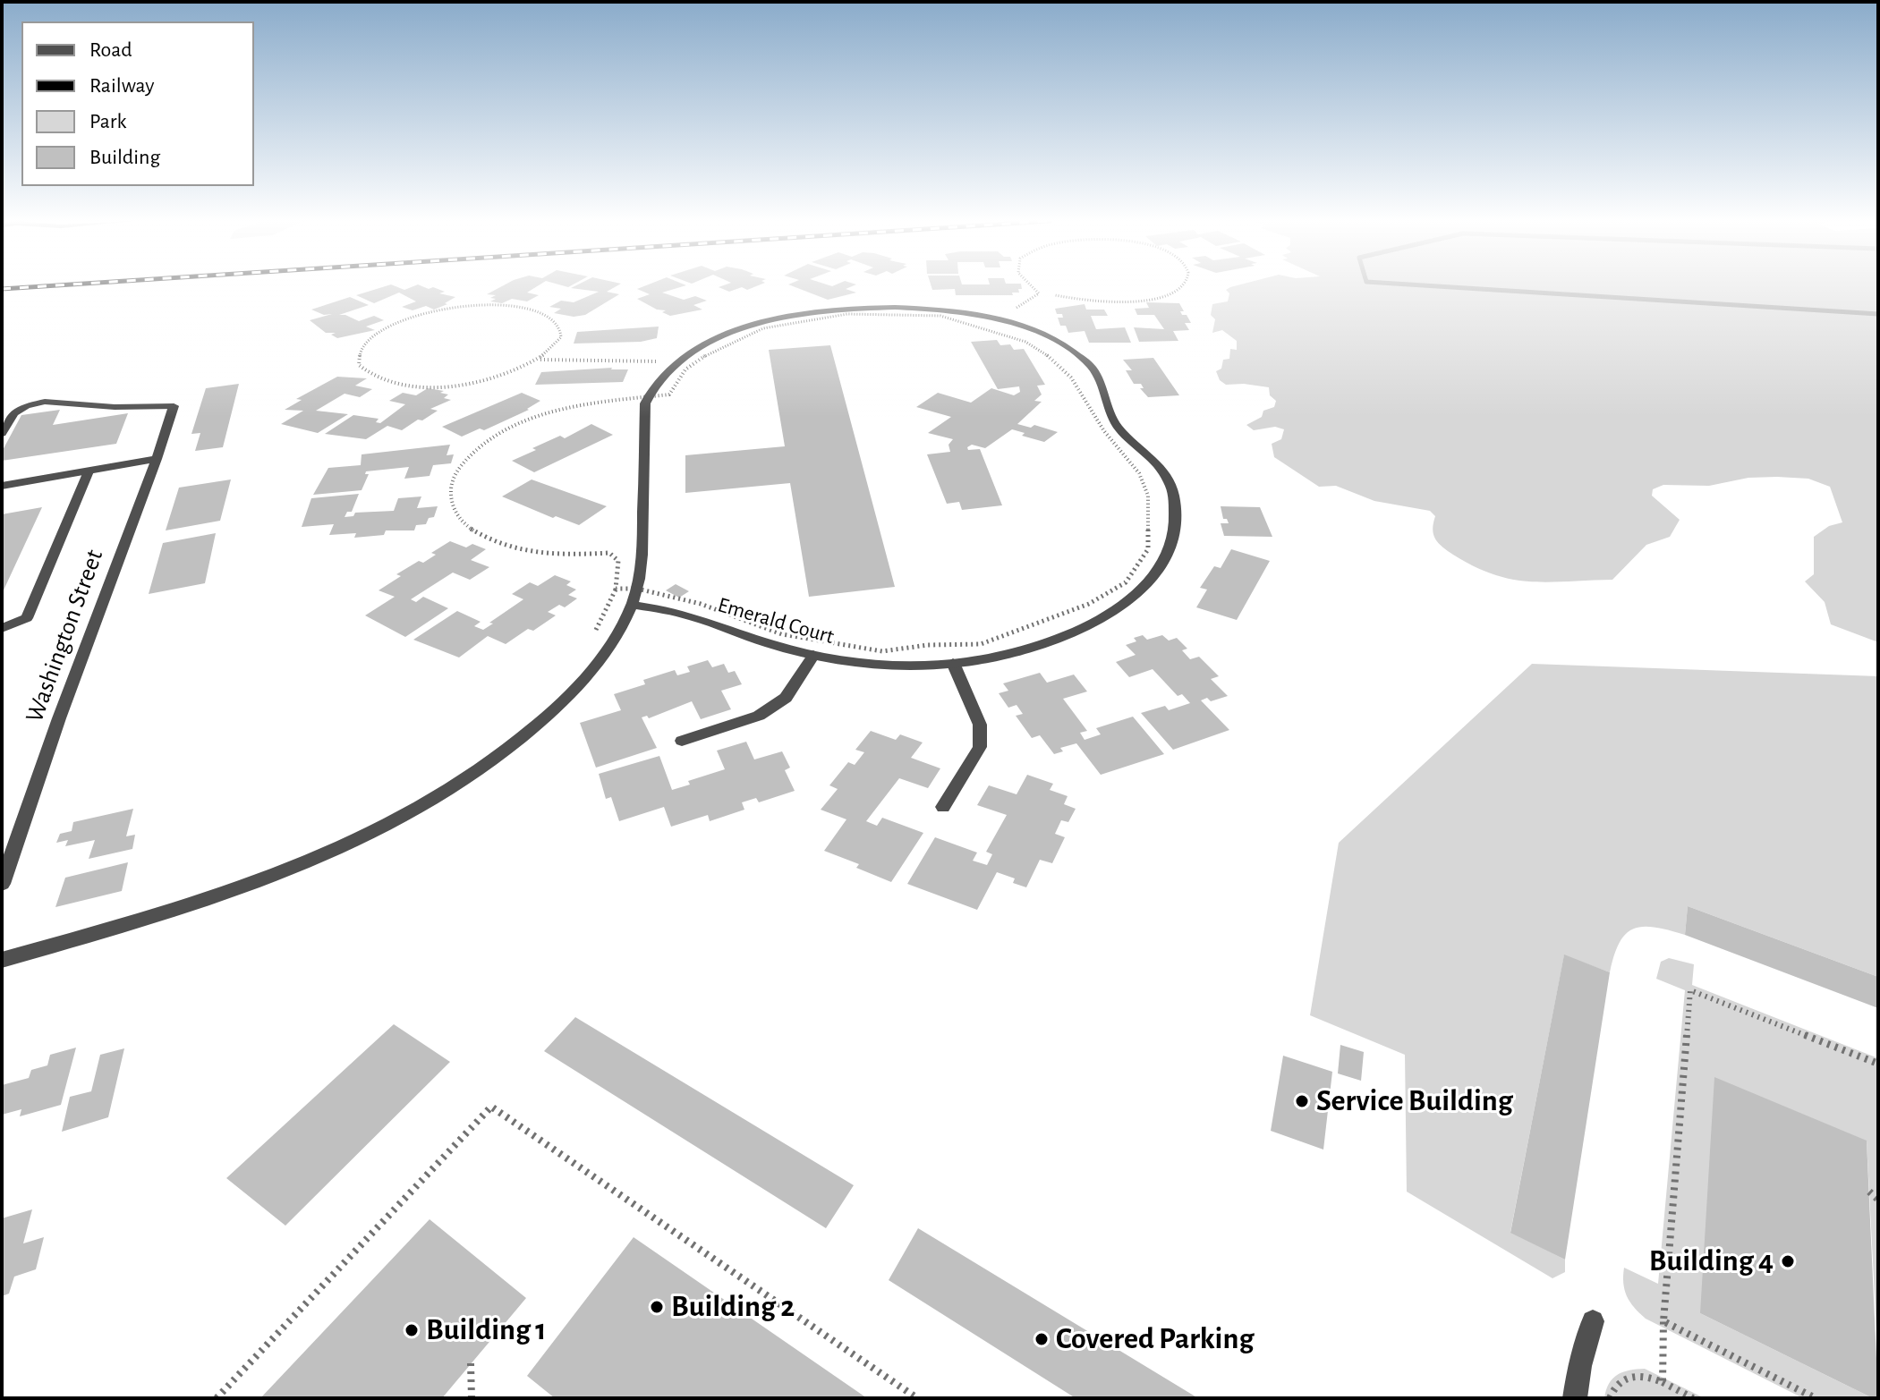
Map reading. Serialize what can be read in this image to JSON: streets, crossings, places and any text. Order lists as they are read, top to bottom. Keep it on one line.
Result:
{"streets":{"street":["Emerald Court","Washington Street"]},"places":["Service Building","Building 4","Building 2","Building 1","Covered Parking"],"legend":["Road","Railway","Park","Building"]}
